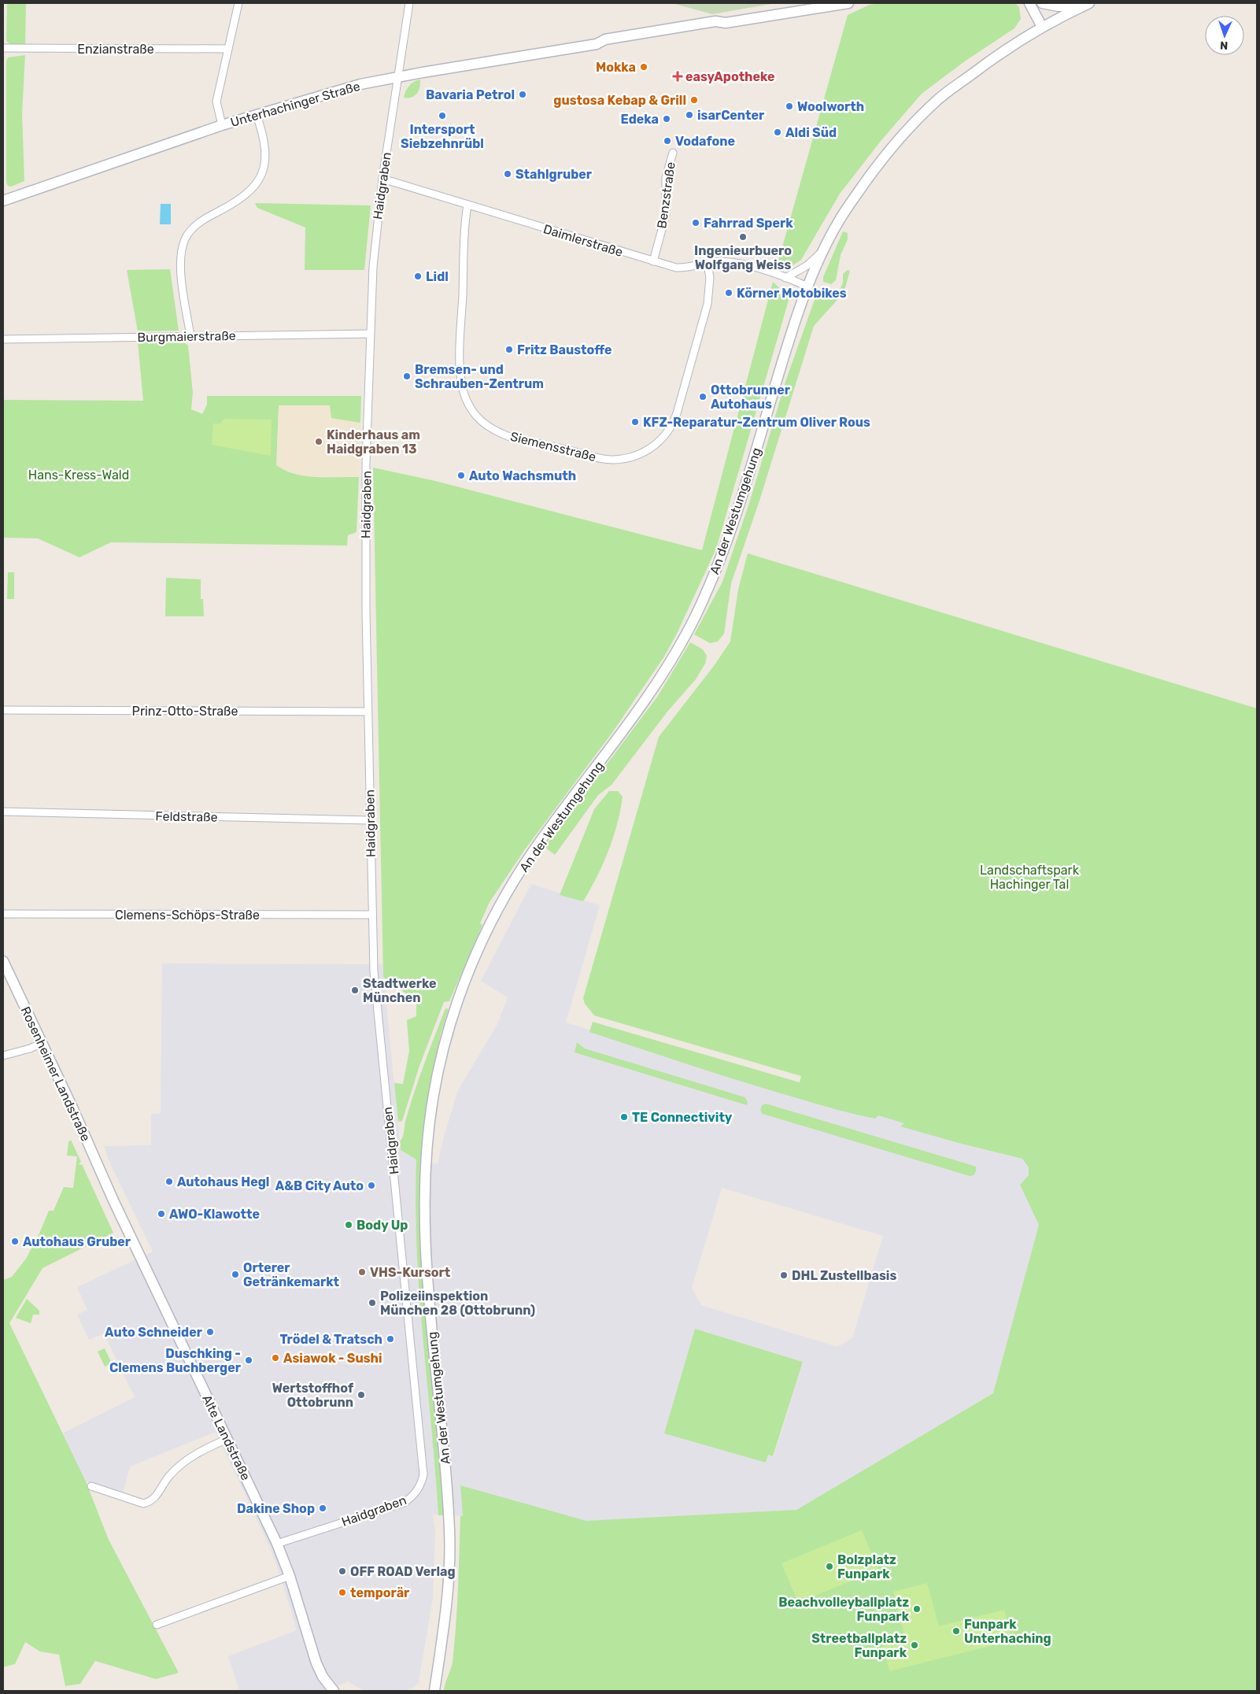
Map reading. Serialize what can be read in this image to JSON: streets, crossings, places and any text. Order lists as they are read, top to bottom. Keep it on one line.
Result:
{"streets":{"main road":["Unterhachinger Straße","An der Westumgehung","Rosenheimer Landstraße","Alte Landstraße"],"street":["Enzianstraße","Haidgraben","Benzstraße","Daimlerstraße","Burgmaierstraße","Siemensstraße","Prinz-Otto-Straße","Feldstraße","Clemens-Schöps-Straße"]},"crossings":[["Unterhachinger Straße","Haidgraben"],["Haidgraben","Daimlerstraße"],["Haidgraben","Burgmaierstraße"],["Haidgraben","Prinz-Otto-Straße"],["Haidgraben","Feldstraße"],["Haidgraben","Clemens-Schöps-Straße"],["Haidgraben","Alte Landstraße"],["Benzstraße","Daimlerstraße"],["Daimlerstraße","Siemensstraße"],["Daimlerstraße","An der Westumgehung"],["Rosenheimer Landstraße","Alte Landstraße"]],"parks":["Hans-Kress-Wald","Landschaftspark Hachinger Tal"],"places":{"other":["Mokka","Bavaria Petrol","gustosa Kebap & Grill","Woolworth","isarCenter","Intersport Siebzehnrübl","Edeka","Aldi Süd","Vodafone","Stahlgruber","Fahrrad Sperk","Ingenieurbuero Wolfgang Weiss","Lidl","Körner Motobikes","Fritz Baustoffe","Bremsen- und Schrauben-Zentrum","Ottobrunner Autohaus","KFZ-Reparatur-Zentrum Oliver Rous","Kinderhaus am Haidgraben 13","Auto Wachsmuth","Stadtwerke München","TE Connectivity","Autohaus Hegl","A&B City Auto","AWO-Klawotte","Body Up","Autohaus Gruber","VHS-Kursort","Orterer Getränkemarkt","DHL Zustellbasis","Polizeiinspektion München 28 (Ottobrunn)","Auto Schneider","Trödel & Tratsch","Asiawok - Sushi","Duschking - Clemens Buchberger","Wertstoffhof Ottobrunn","Dakine Shop","Bolzplatz Funpark","OFF ROAD Verlag","temporär","Beachvolleyballplatz Funpark","Funpark Unterhaching","Streetballplatz Funpark"],"health":["easyApotheke"]},"north":"bottom"}
